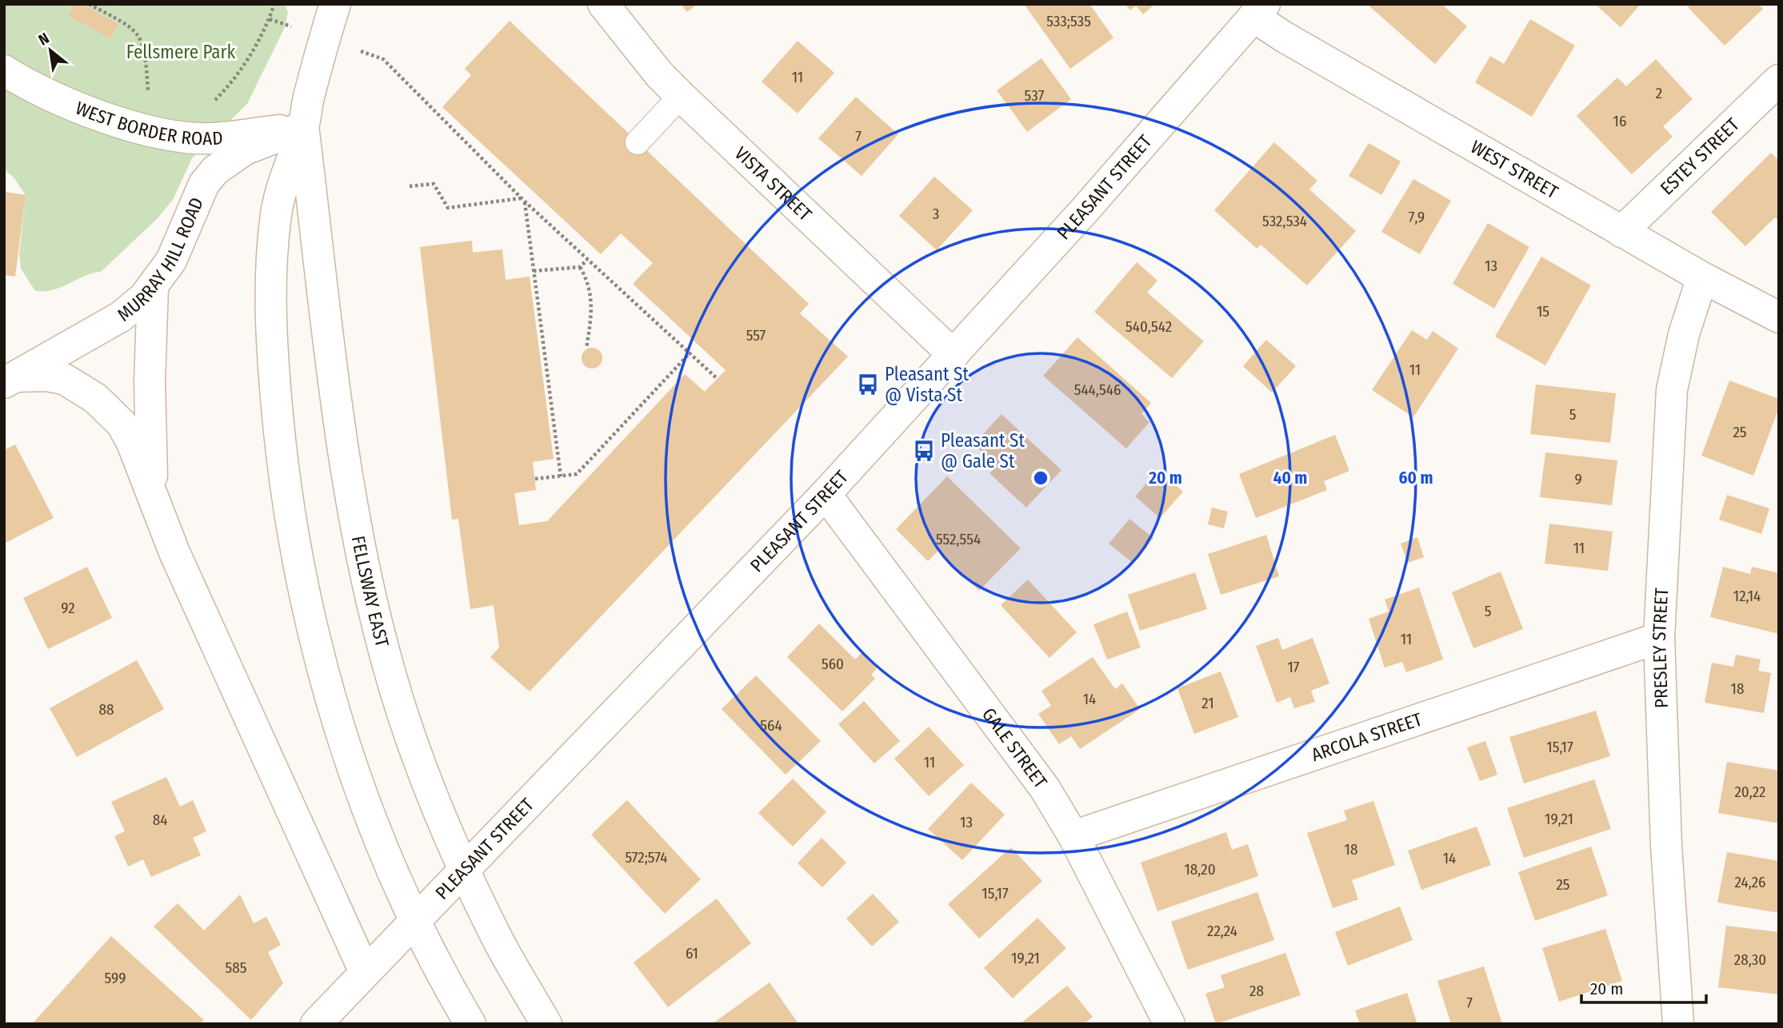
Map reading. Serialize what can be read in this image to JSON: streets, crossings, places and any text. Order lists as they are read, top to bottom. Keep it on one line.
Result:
{"streets":{"street":["WEST BORDER ROAD","ESTEY STREET","WEST STREET","VISTA STREET","PLEASANT STREET","MURRAY HILL ROAD","FELLSWAY EAST","PRESLEY STREET","ARCOLA STREET","GALE STREET"]},"crossings":[["WEST BORDER ROAD","MURRAY HILL ROAD"],["WEST BORDER ROAD","FELLSWAY EAST"],["ESTEY STREET","WEST STREET"],["WEST STREET","PLEASANT STREET"],["WEST STREET","PRESLEY STREET"],["VISTA STREET","PLEASANT STREET"],["PLEASANT STREET","FELLSWAY EAST"],["PLEASANT STREET","GALE STREET"],["MURRAY HILL ROAD","FELLSWAY EAST"],["PRESLEY STREET","ARCOLA STREET"],["ARCOLA STREET","GALE STREET"]],"parks":["Fellsmere Park"],"places":{"bus stop":["Pleasant St @ Vista St","Pleasant St @ Gale St"]},"house_numbers":["533;535","11","2","537","16","7","3","7,9","532,534","13","15","540,542","557","11","544,546","5","25","9","552,554","11","12,14","92","5","11","560","17","18","14","21","88","564","15,17","11","20,22","19,21","84","13","18","572;574","14","18,20","24,26","25","15,17","22,24","61","19,21","28,30","585","599","28","7"],"scale_bar":"20 m","north":"top left","rings":["20 m","40 m","60 m"]}
